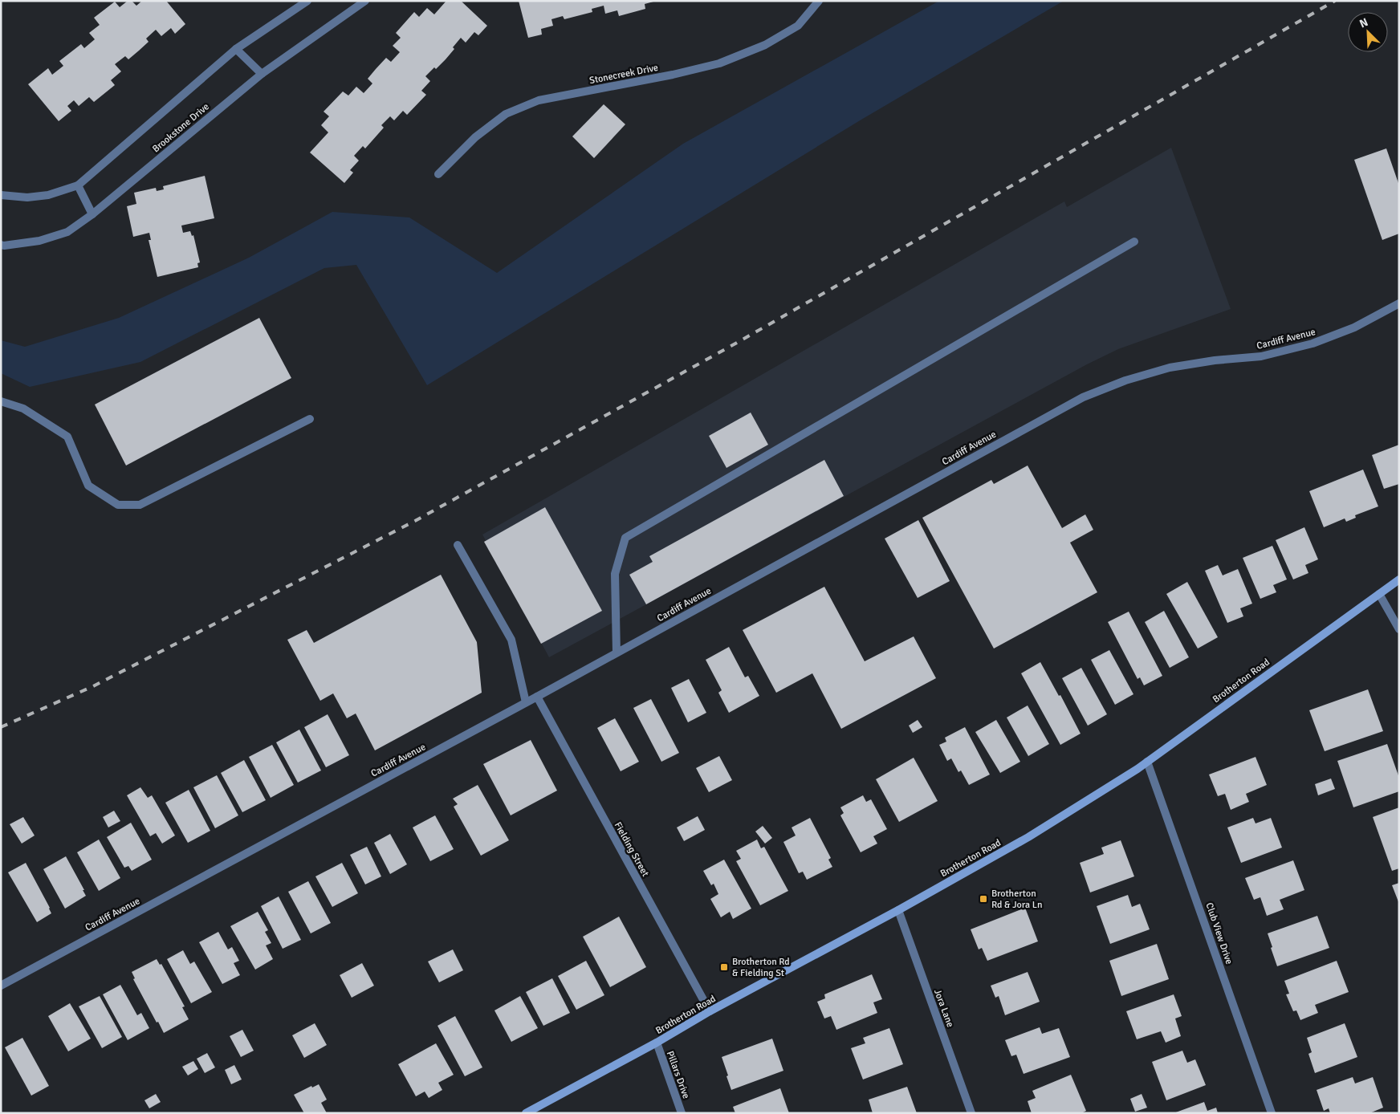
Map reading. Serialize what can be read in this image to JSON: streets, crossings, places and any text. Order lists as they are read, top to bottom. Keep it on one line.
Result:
{"streets":{"street":["Stonecreek Drive","Brookstone Drive","Cardiff Avenue","Brotherton Road","Fielding Street","Club View Drive","Jora Lane","Pillars Drive"]},"crossings":[["Cardiff Avenue","Fielding Street"],["Brotherton Road","Fielding Street"],["Brotherton Road","Club View Drive"],["Brotherton Road","Jora Lane"],["Brotherton Road","Pillars Drive"]],"places":{"transit":["Brotherton Rd & Jora Ln","Brotherton Rd & Fielding St"]},"north":"top left"}
